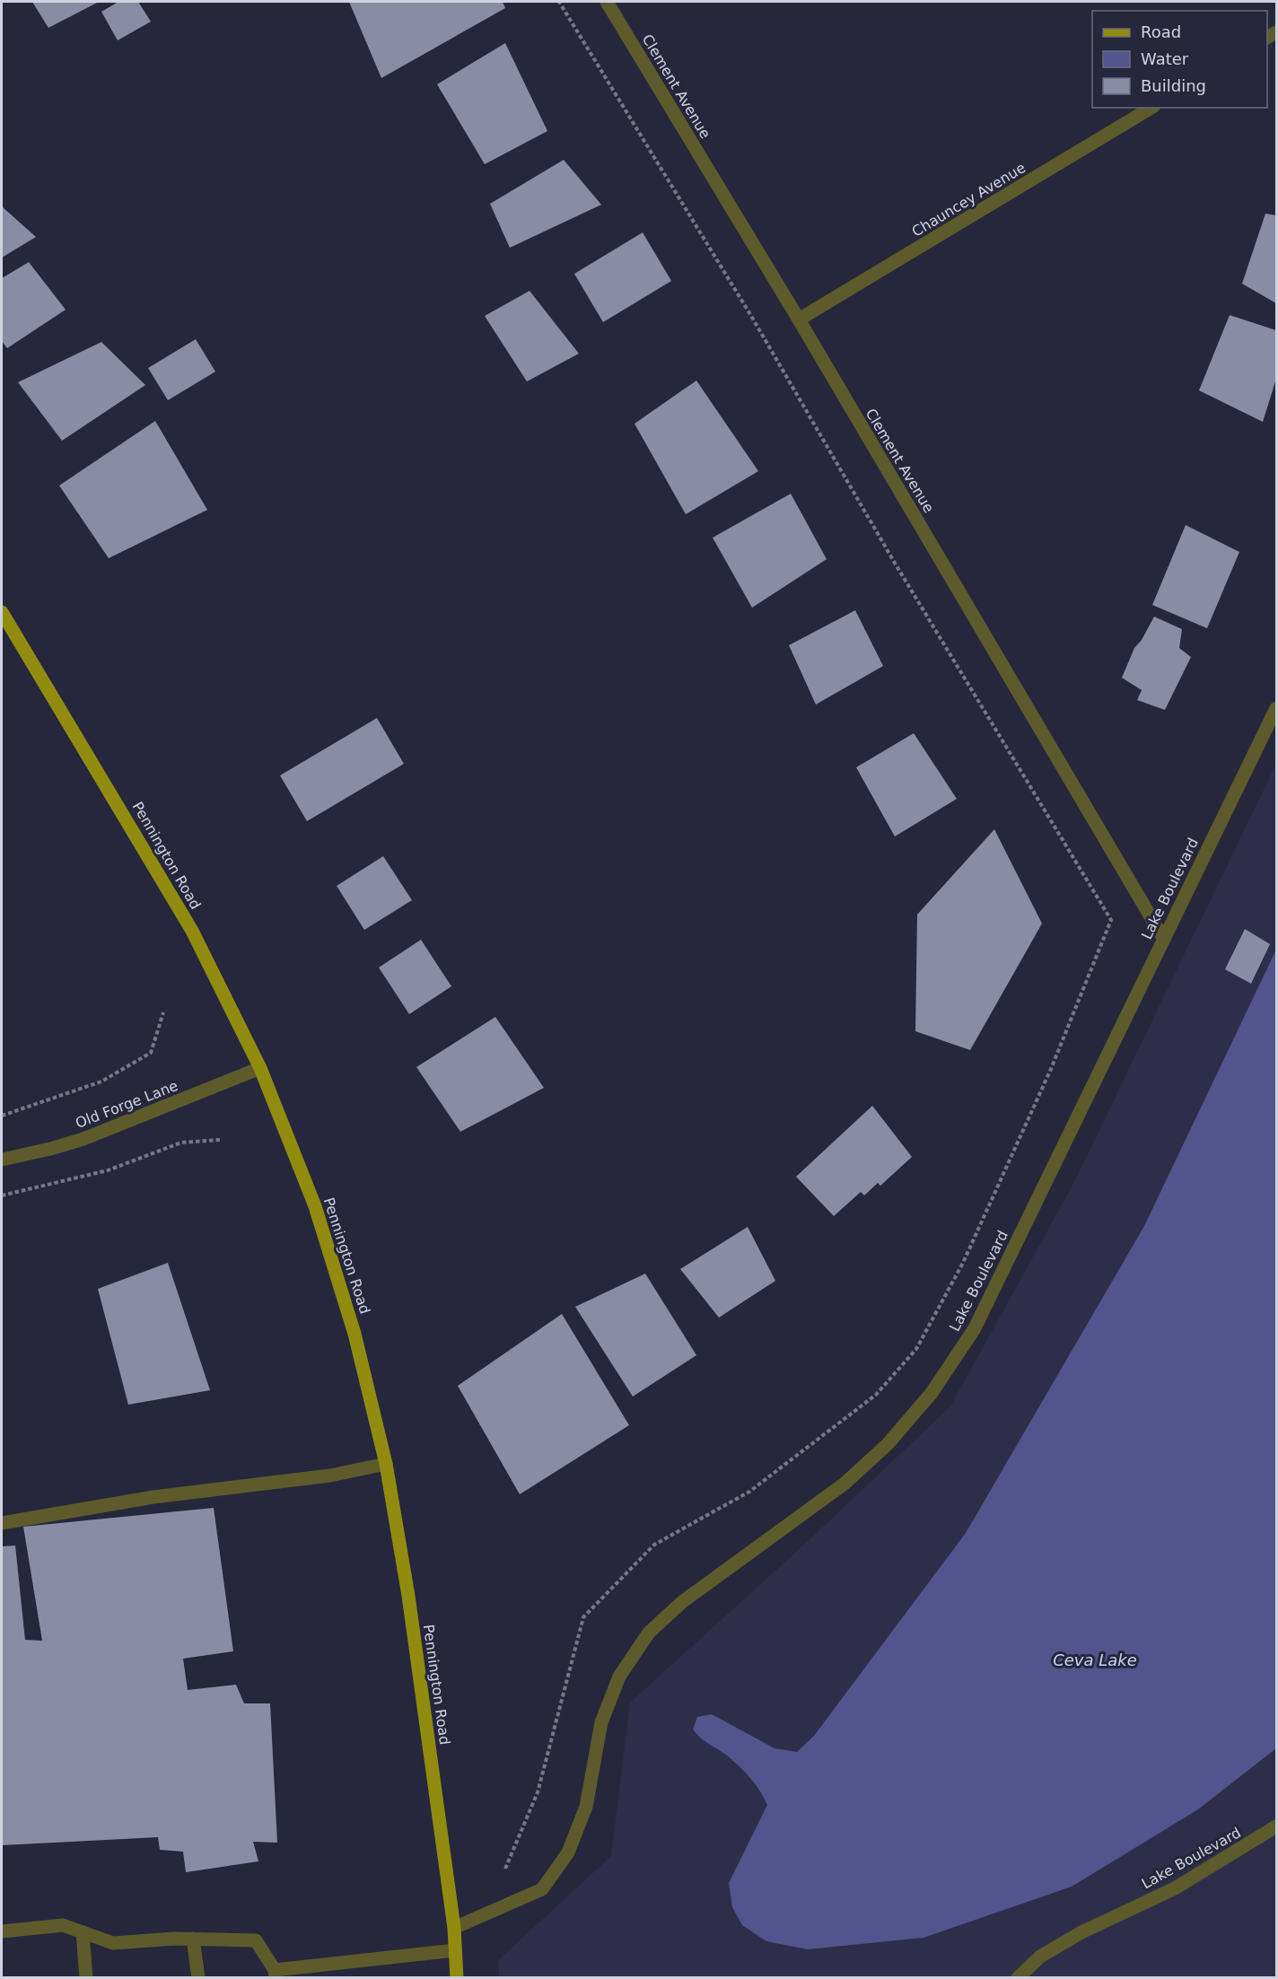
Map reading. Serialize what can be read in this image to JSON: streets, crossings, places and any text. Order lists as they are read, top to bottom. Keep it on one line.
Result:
{"streets":{"main road":["Pennington Road"],"street":["Clement Avenue","Chauncey Avenue","Lake Boulevard","Old Forge Lane"]},"crossings":[["Clement Avenue","Chauncey Avenue"],["Clement Avenue","Lake Boulevard"],["Pennington Road","Lake Boulevard"],["Pennington Road","Old Forge Lane"]],"water":["Ceva Lake"],"legend":["Road","Water","Building"]}
